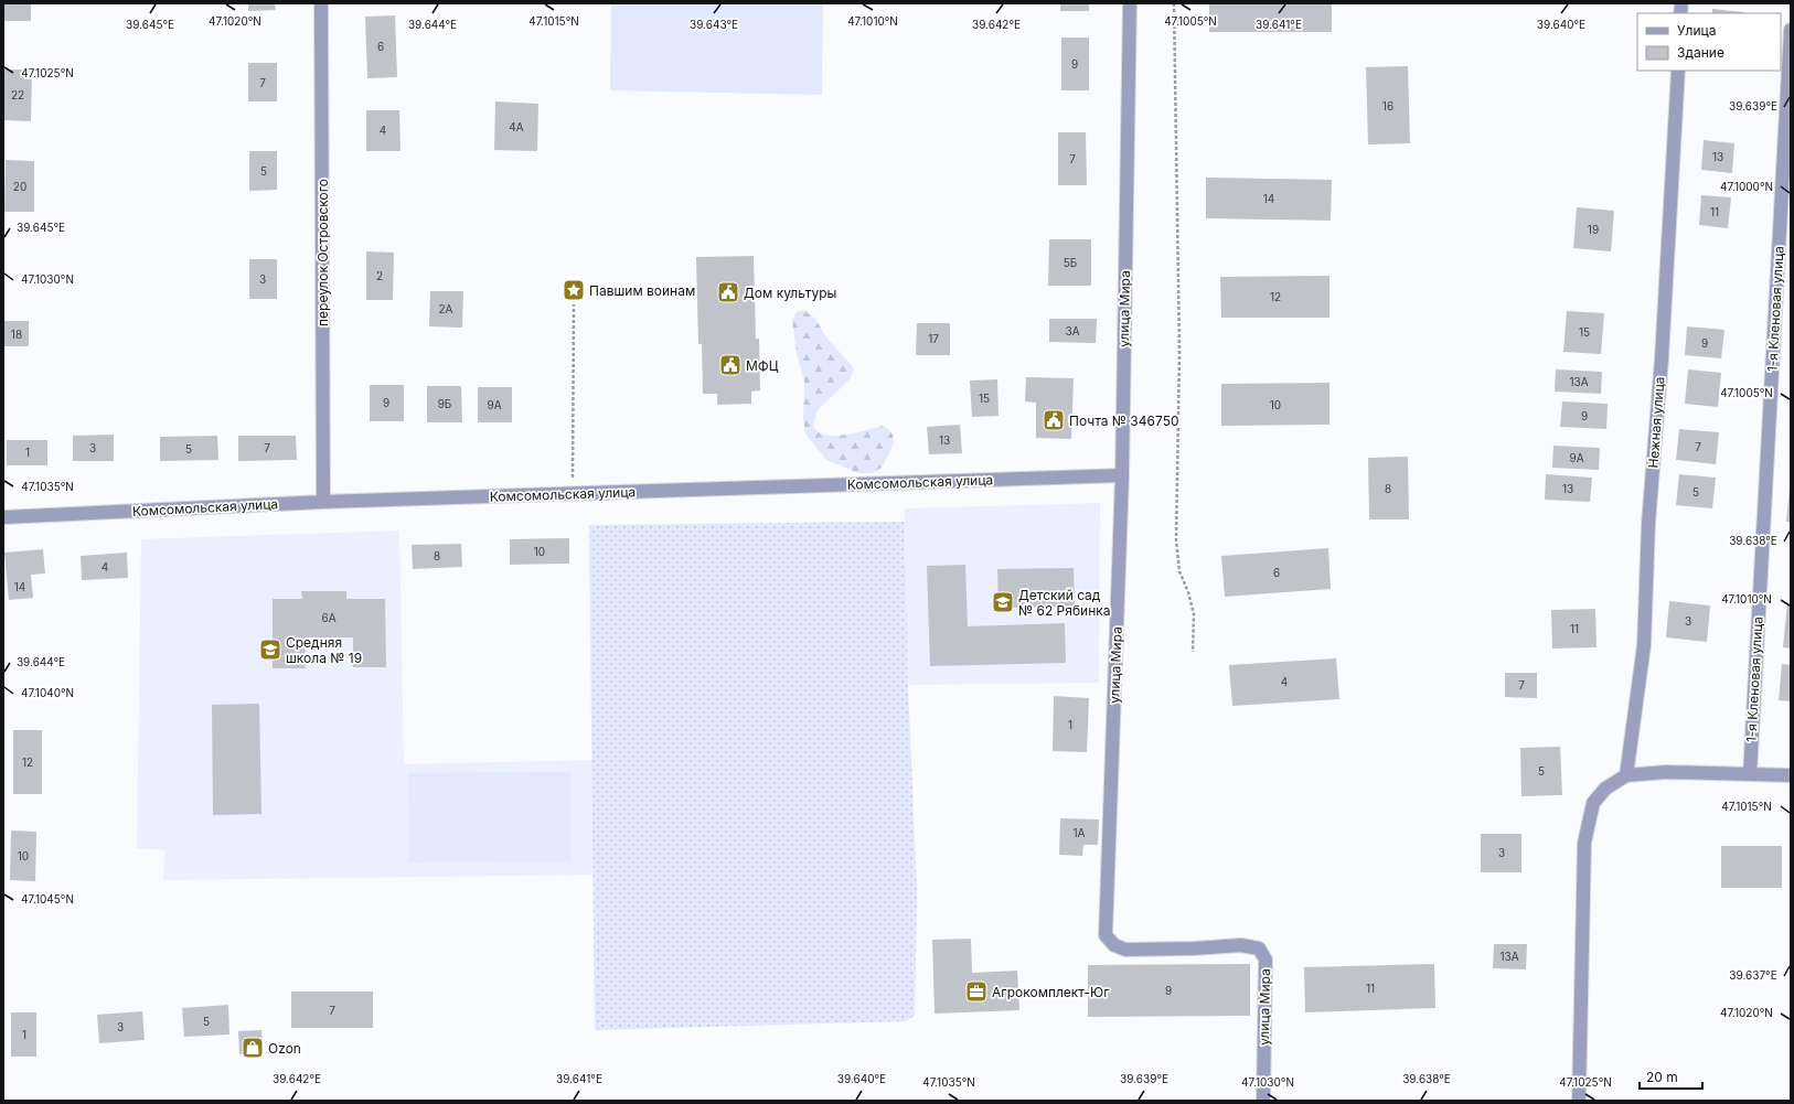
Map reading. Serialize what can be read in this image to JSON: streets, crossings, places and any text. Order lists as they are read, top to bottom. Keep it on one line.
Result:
{"streets":{"street":["переулок Островского","улица Мира","1-я Кленовая улица","Нежная улица","Комсомольская улица"]},"crossings":[["переулок Островского","Комсомольская улица"],["улица Мира","Комсомольская улица"]],"places":{"place":["Павшим воинам"],"public building":["Дом культуры","МФЦ","Почта № 346750"],"school or university":["Детский сад № 62 Рябинка","Средняя школа № 19"],"office":["Агрокомплект-Юг"],"shop":["Ozon"]},"house_numbers":["6","9","7","22","16","4А","4","13","7","5","20","14","11","19","5Б","2","3","12","2А","3А","15","18","17","9","13А","15","9","9Б","9А","10","9","13","7","3","7","5","1","9А","8","13","5","10","8","4","6","14","6А","3","11","4","7","1","12","5","1А","3","10","13А","11","9","7","5","3","1"],"legend":["Улица","Здание"],"scale_bar":"20 m","coordinates":["47.1020°N","47.1015°N","47.1010°N","47.1005°N","39.645°E","39.644°E","39.643°E","39.642°E","39.641°E","39.640°E","47.1025°N","39.639°E","47.1000°N","47.1030°N","47.1035°N","39.638°E","47.1040°N","47.1045°N","39.637°E"]}
